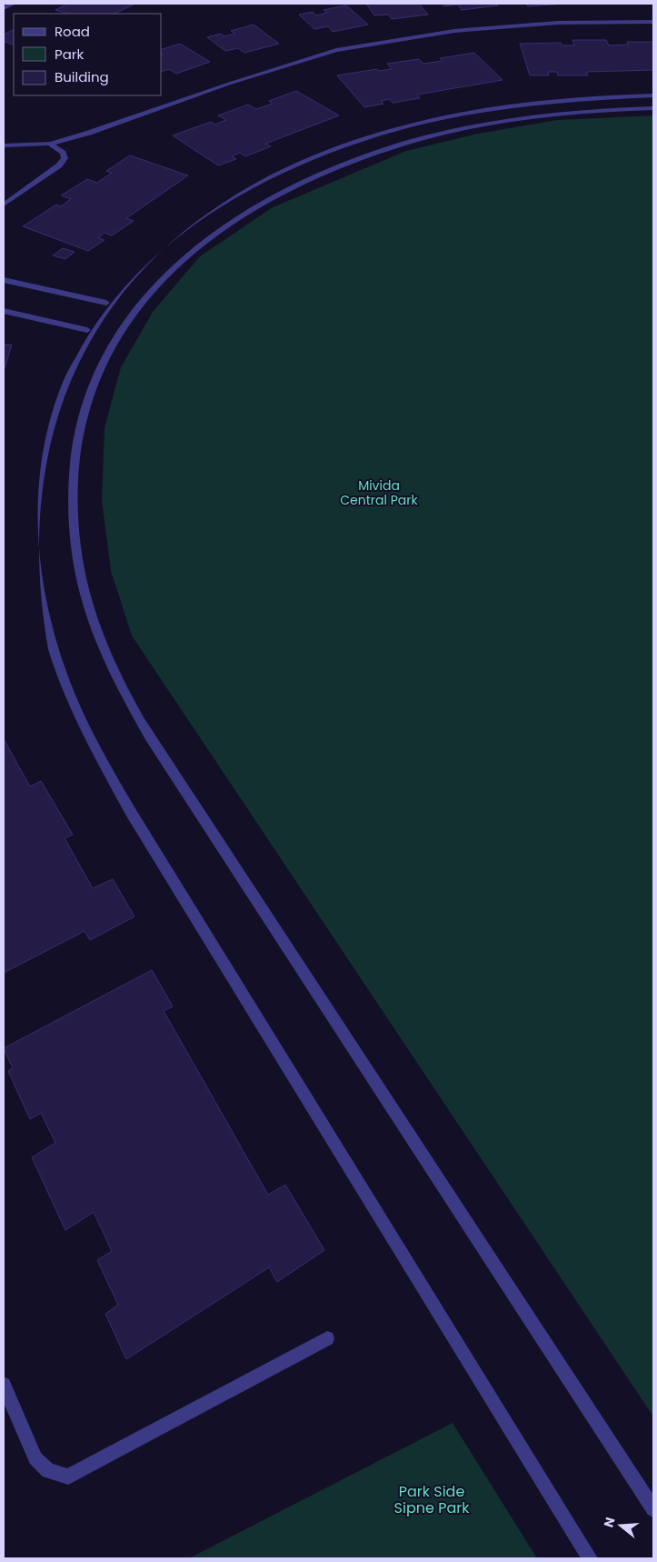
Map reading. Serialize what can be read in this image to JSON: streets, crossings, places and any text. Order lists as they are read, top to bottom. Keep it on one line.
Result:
{"parks":["Mivida Central Park","Park Side Sipne Park"],"legend":["Road","Park","Building"],"north":"left"}
